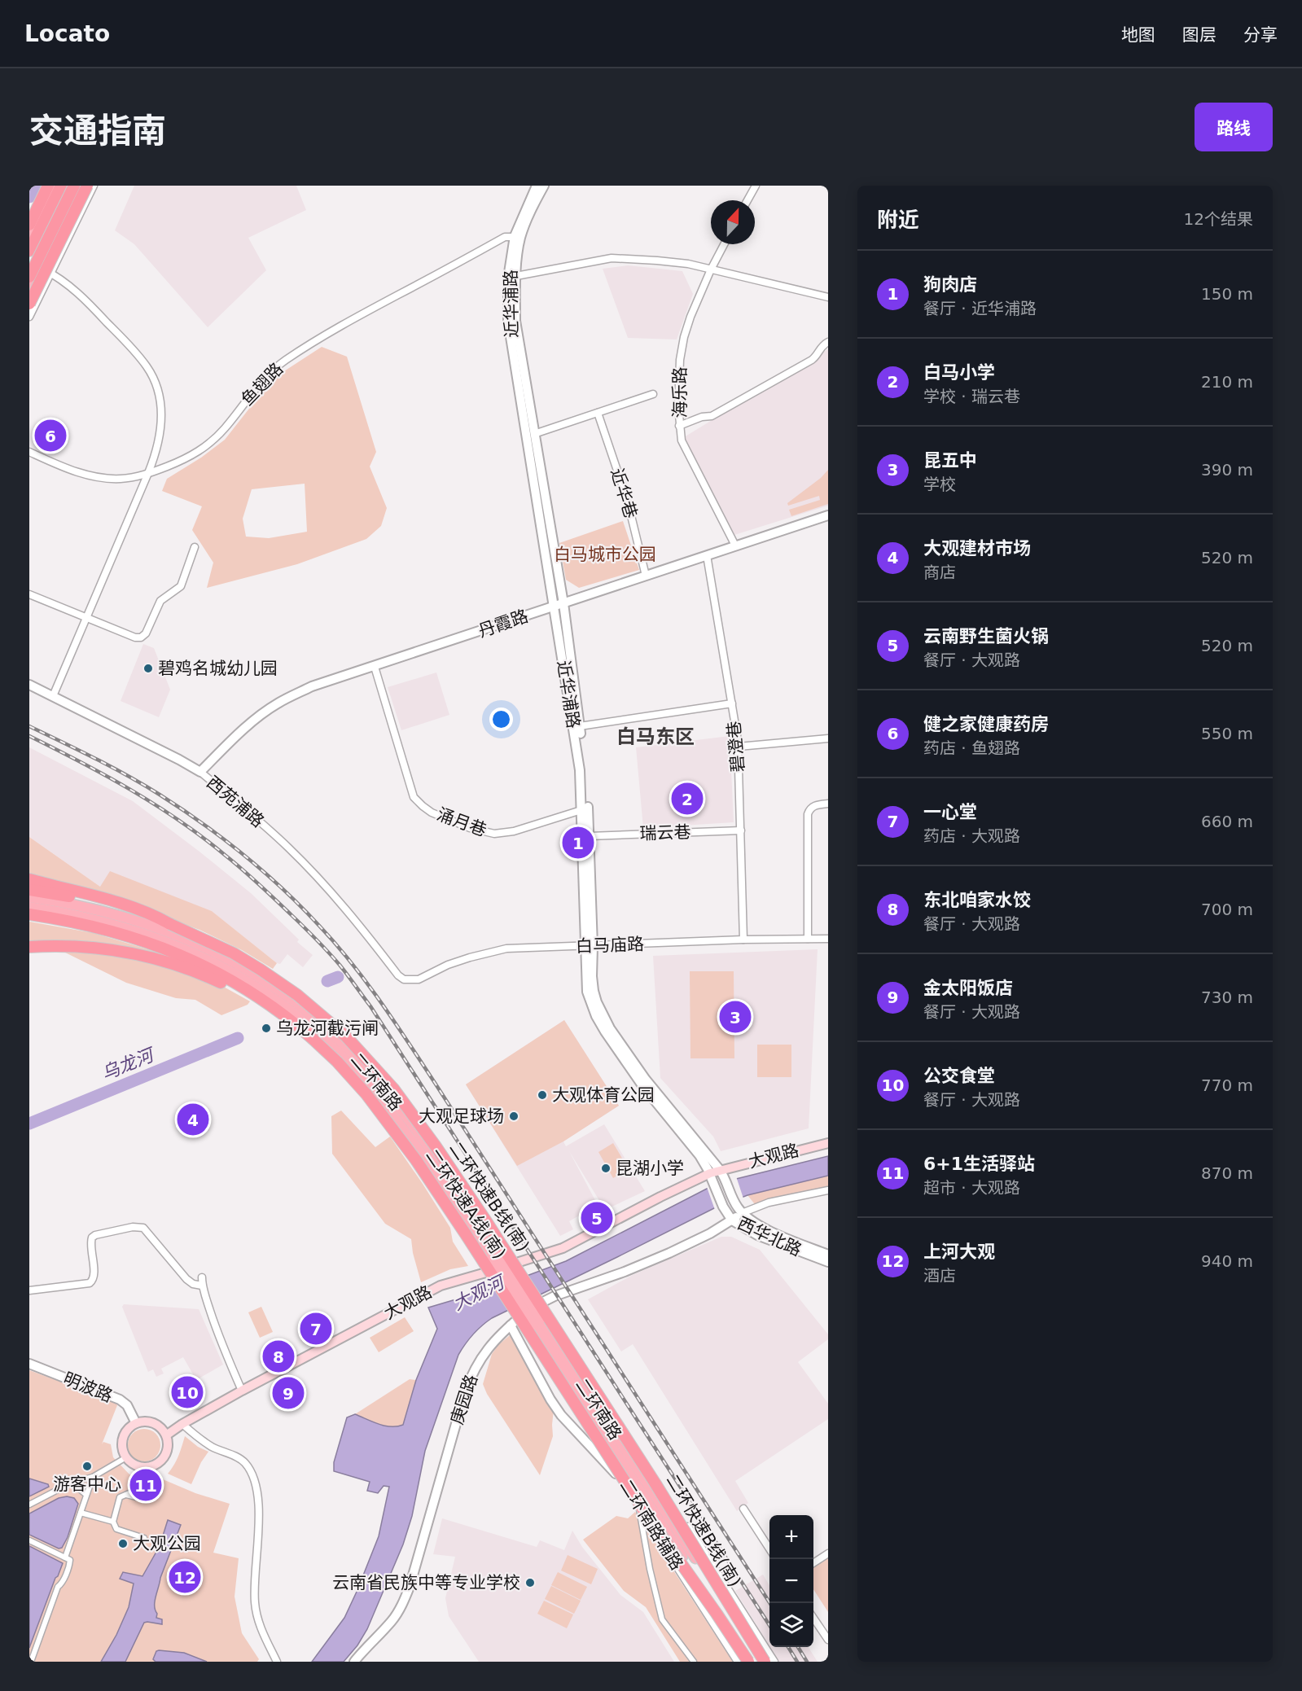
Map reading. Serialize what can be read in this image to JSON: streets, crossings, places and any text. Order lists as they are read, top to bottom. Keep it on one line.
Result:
{"streets":{"highway":["二环快速B线(南)","二环快速A线(南)"],"main road":["二环南路","大观路"],"street":["近华浦路","鱼翅路","海乐路","近华巷","丹霞路","碧澄巷","西苑浦路","涌月巷","瑞云巷","白马庙路","西华北路","明波路","庚园路","二环南路辅路"]},"crossings":[["近华浦路","鱼翅路"],["近华浦路","丹霞路"],["近华浦路","涌月巷"],["近华浦路","瑞云巷"],["近华浦路","白马庙路"],["近华浦路","大观路"],["近华浦路","西华北路"],["海乐路","丹霞路"],["近华巷","丹霞路"],["丹霞路","碧澄巷"],["丹霞路","西苑浦路"],["丹霞路","涌月巷"],["碧澄巷","瑞云巷"],["碧澄巷","白马庙路"],["西苑浦路","白马庙路"],["二环南路","二环快速B线(南)"],["二环南路","二环快速A线(南)"],["二环南路","二环南路辅路"],["大观路","西华北路"],["大观路","明波路"],["西华北路","庚园路"]],"districts":["白马东区"],"water":["乌龙河","大观河"],"parks":["白马城市公园"],"places":["碧鸡名城幼儿园","乌龙河截污闸","大观体育公园","大观足球场","昆湖小学","游客中心","大观公园","云南省民族中等专业学校"],"north":"top","page":{"header":"Locato","nav":["地图","图层","分享"],"title":"交通指南","buttons":"路线","heading":["附近","12个结果"],"list":[{"mark":"1","name":"狗肉店","note":"餐厅 · 近华浦路","value":"150 m"},{"mark":"2","name":"白马小学","note":"学校 · 瑞云巷","value":"210 m"},{"mark":"3","name":"昆五中","note":"学校","value":"390 m"},{"mark":"4","name":"大观建材市场","note":"商店","value":"520 m"},{"mark":"5","name":"云南野生菌火锅","note":"餐厅 · 大观路","value":"520 m"},{"mark":"6","name":"健之家健康药房","note":"药店 · 鱼翅路","value":"550 m"},{"mark":"7","name":"一心堂","note":"药店 · 大观路","value":"660 m"},{"mark":"8","name":"东北咱家水饺","note":"餐厅 · 大观路","value":"700 m"},{"mark":"9","name":"金太阳饭店","note":"餐厅 · 大观路","value":"730 m"},{"mark":"10","name":"公交食堂","note":"餐厅 · 大观路","value":"770 m"},{"mark":"11","name":"6+1生活驿站","note":"超市 · 大观路","value":"870 m"},{"mark":"12","name":"上河大观","note":"酒店","value":"940 m"}],"pins":["6","2","1","3","4","5","7","8","10","9","11","12"],"map_buttons":["+","−"]}}
